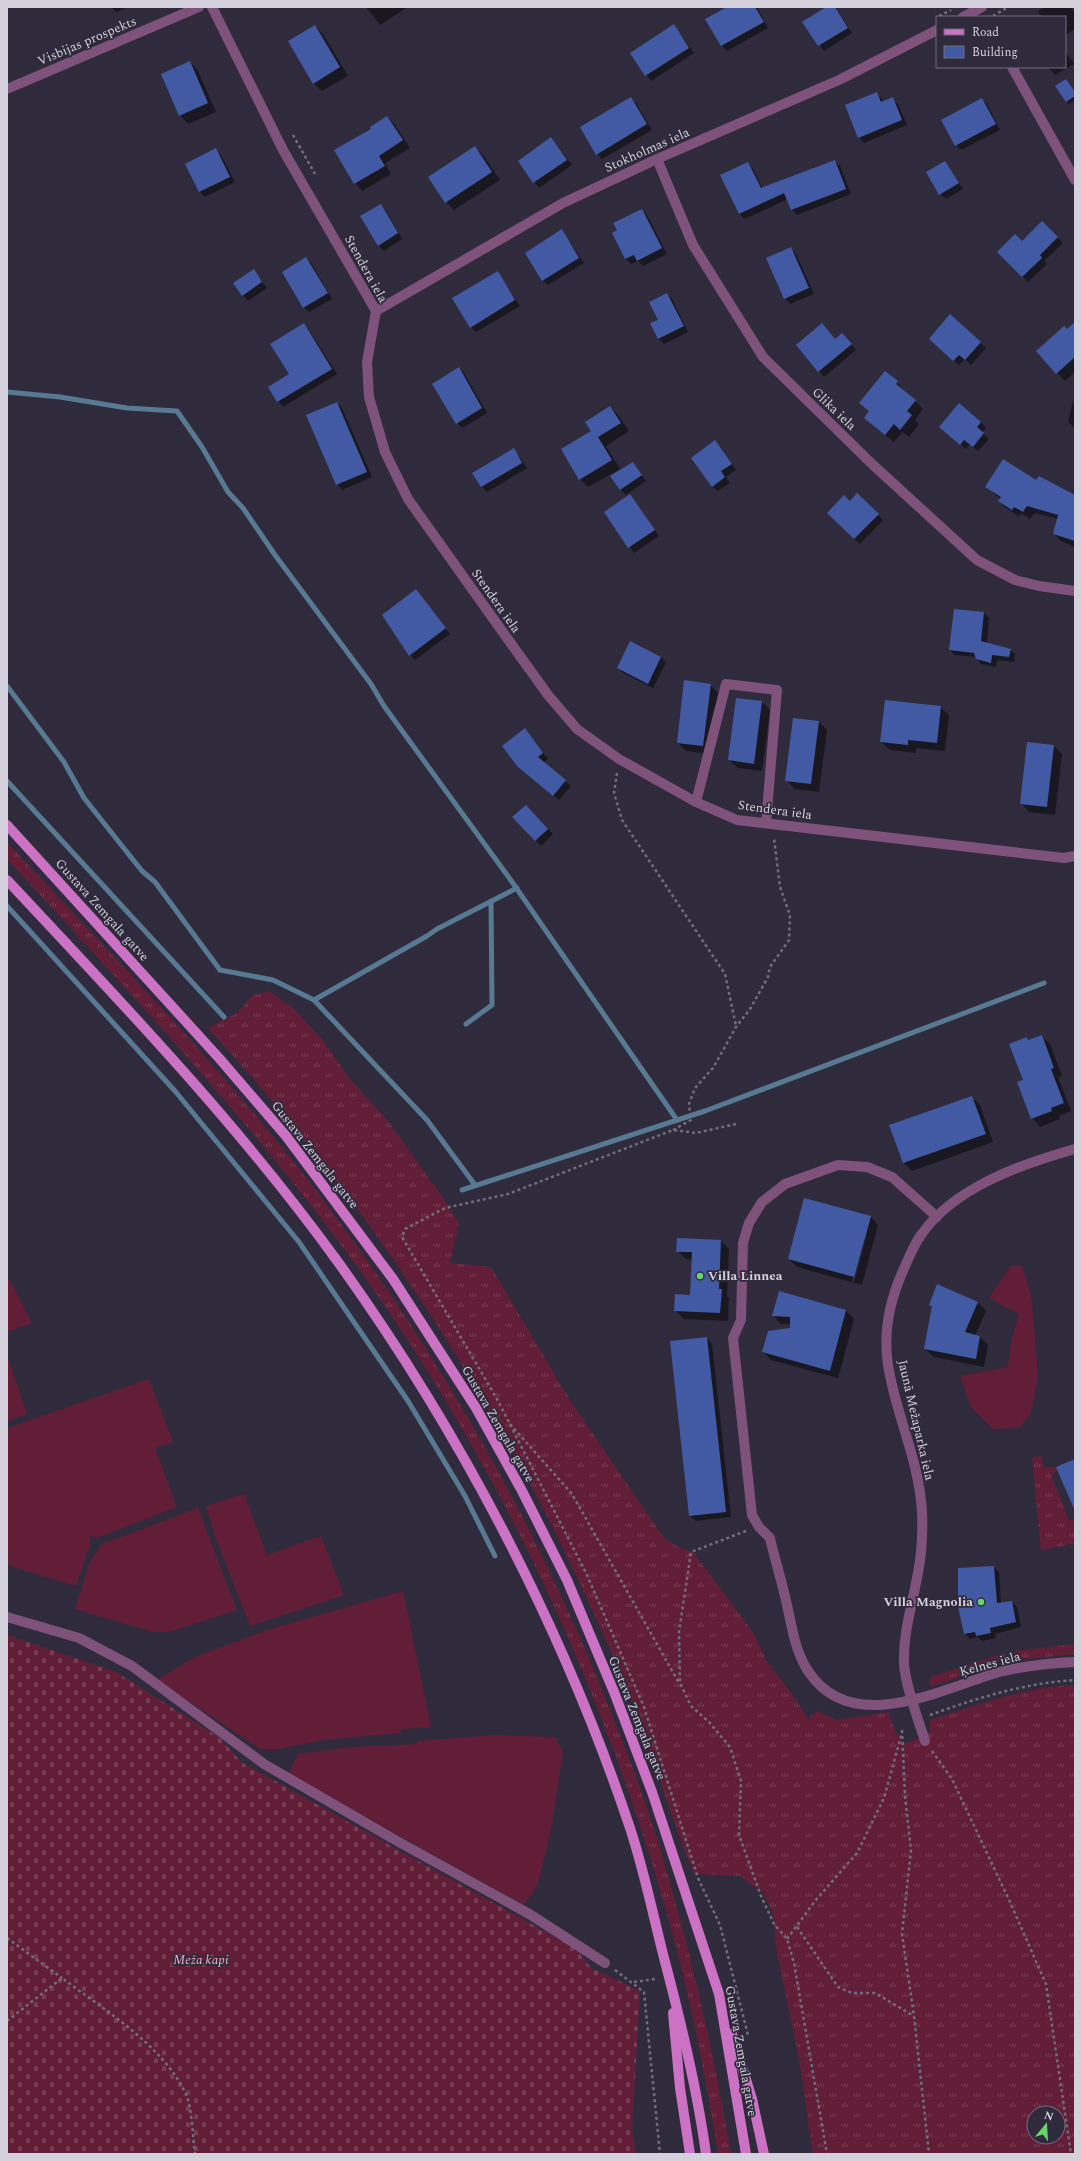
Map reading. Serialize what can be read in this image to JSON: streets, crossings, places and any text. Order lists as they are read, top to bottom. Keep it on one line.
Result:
{"streets":{"main road":["Gustava Zemgala gatve"],"street":["Visbijas prospekts","Stokholmas iela","Stendera iela","Glika iela","Jaunā Mežaparka iela","Ķelnes iela"]},"crossings":[["Stokholmas iela","Stendera iela"],["Stokholmas iela","Glika iela"],["Jaunā Mežaparka iela","Ķelnes iela"]],"parks":["Meža kapi"],"places":["Villa Linnea","Villa Magnolia"],"legend":["Road","Building"],"north":"top"}
